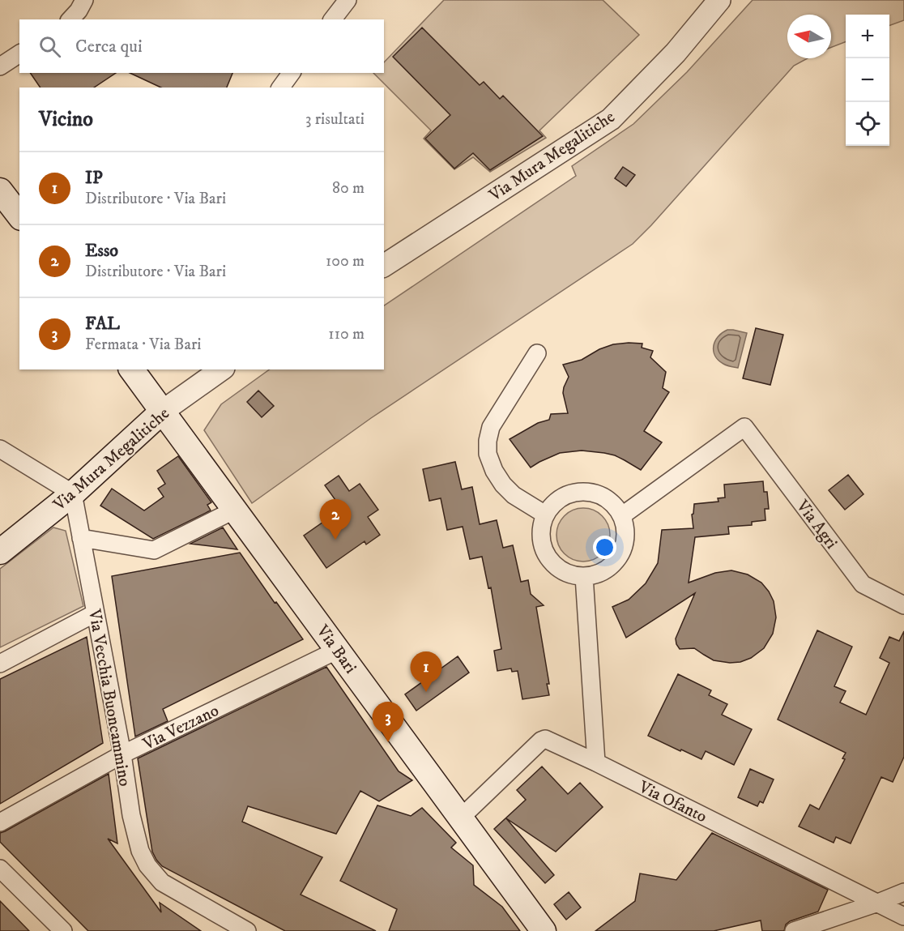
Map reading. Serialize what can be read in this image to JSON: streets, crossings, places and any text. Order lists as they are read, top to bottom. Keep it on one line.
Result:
{"streets":{"main road":["Via Mura Megalitiche","Via Bari"],"street":["Via Agri","Via Vecchia Buoncammino","Via Vezzano","Via Ofanto"]},"crossings":[["Via Mura Megalitiche","Via Bari"],["Via Mura Megalitiche","Via Vecchia Buoncammino"],["Via Bari","Via Vezzano"],["Via Bari","Via Ofanto"],["Via Vecchia Buoncammino","Via Vezzano"]],"north":"left","page":{"map_buttons":["+","−"],"search":"Cerca qui","heading":["Vicino","3 risultati"],"list":[{"mark":"1","name":"IP","note":"Distributore · Via Bari","value":"80 m"},{"mark":"2","name":"Esso","note":"Distributore · Via Bari","value":"100 m"},{"mark":"3","name":"FAL","note":"Fermata · Via Bari","value":"110 m"}],"pins":["2","1","3"]}}
